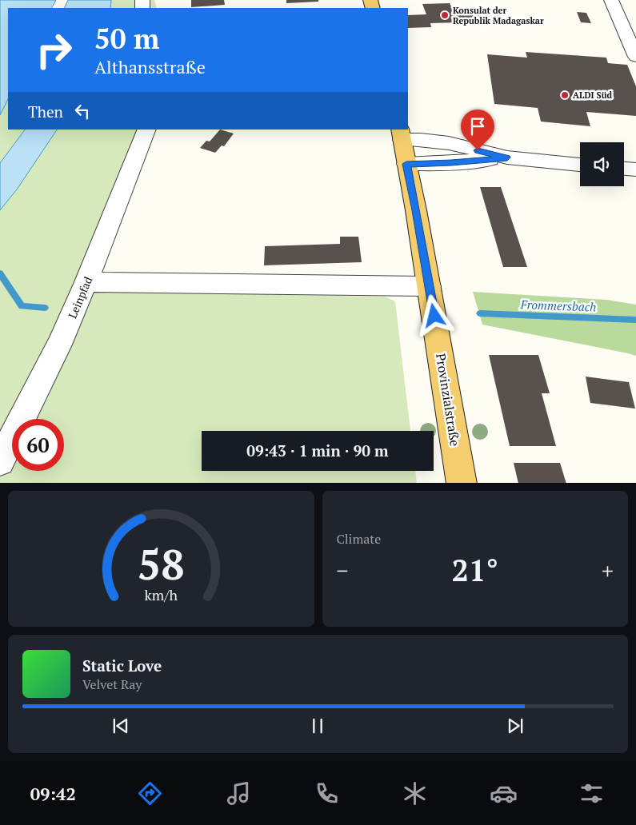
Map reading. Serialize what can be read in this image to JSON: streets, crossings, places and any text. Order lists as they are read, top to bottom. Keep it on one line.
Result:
{"streets":{"main road":["Provinzialstraße"],"street":["Leinpfad"]},"water":["Frommersbach"],"places":["Konsulat der Republik Madagaskar","ALDI Süd"],"page":{"turn":["50 m","Althansstraße"],"then":"Then","limit":"60","trip":"09:43 · 1 min · 90 m","tile":"Climate","heat":["−","21°","+"],"song":["Static Love","Velvet Ray"],"tabs":"09:42","gauge":["58","km/h"]}}
